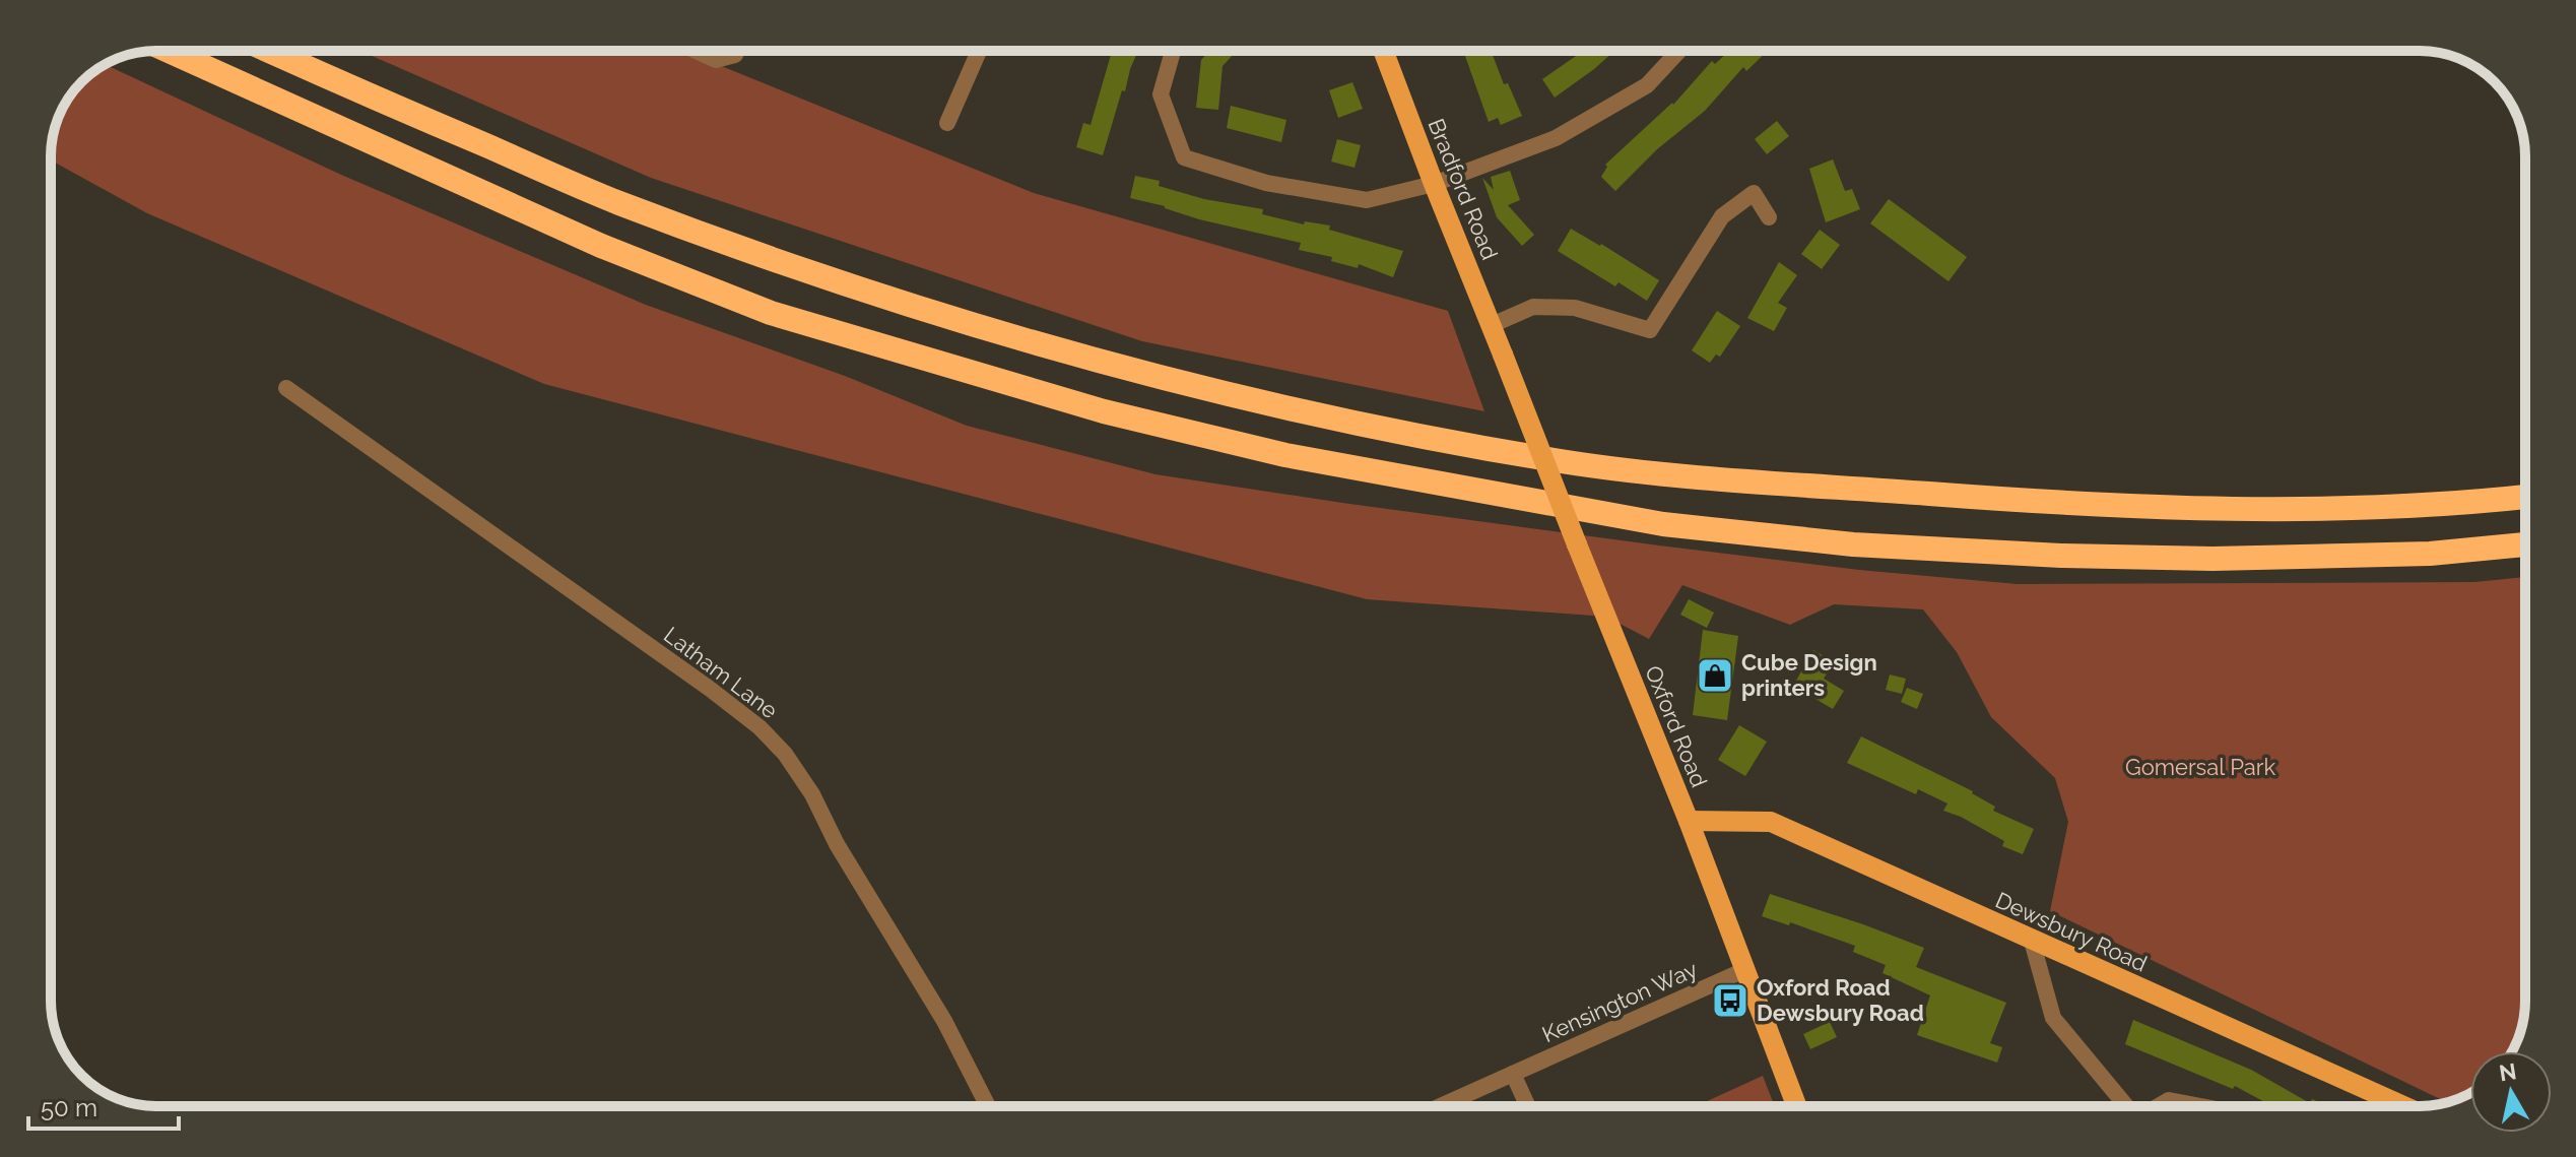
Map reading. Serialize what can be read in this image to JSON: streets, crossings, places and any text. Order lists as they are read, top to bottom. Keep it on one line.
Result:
{"streets":{"main road":["Bradford Road","Oxford Road","Dewsbury Road"],"street":["Latham Lane","Kensington Way"]},"crossings":[["Bradford Road","Oxford Road"],["Oxford Road","Dewsbury Road"],["Oxford Road","Kensington Way"]],"parks":["Gomersal Park"],"places":{"shop":["Cube Design printers"],"bus stop":["Oxford Road Dewsbury Road"]},"scale_bar":"50 m","north":"top"}
